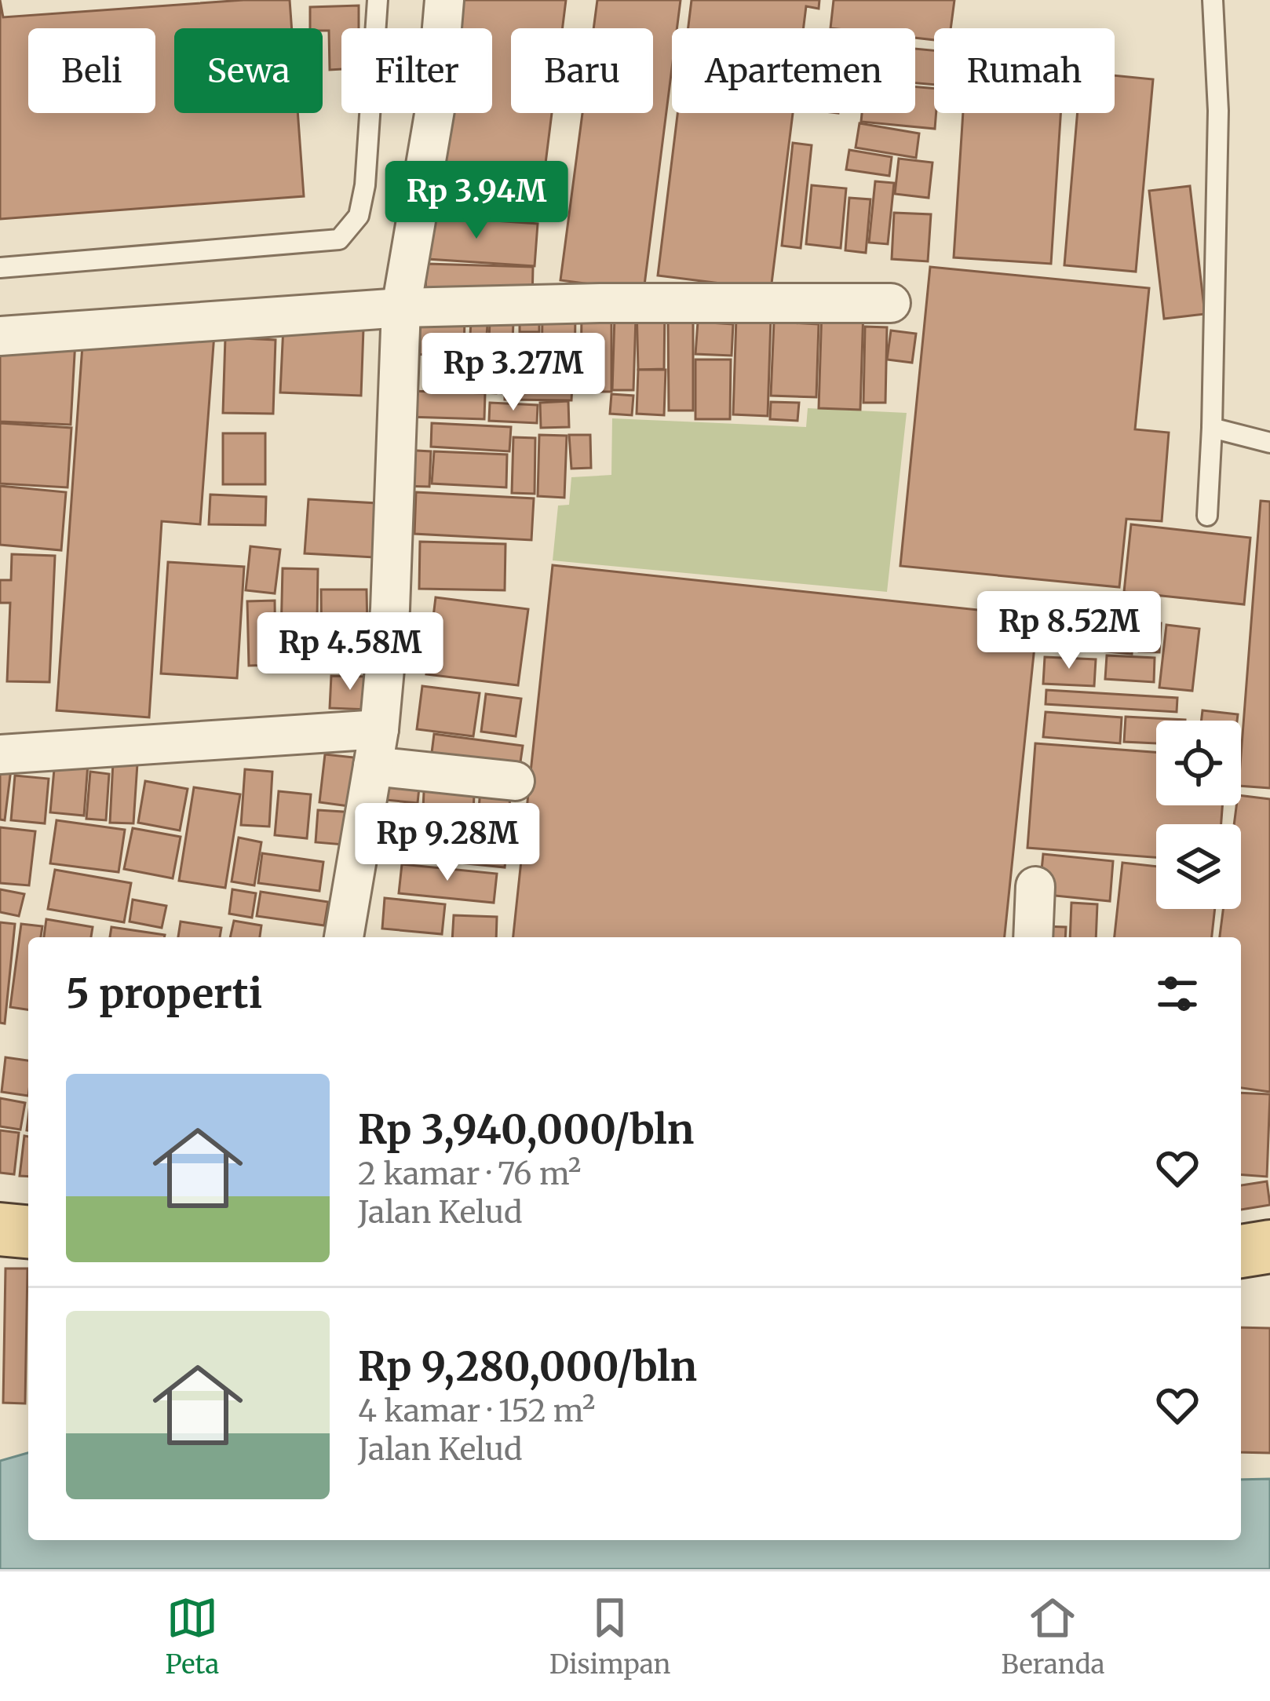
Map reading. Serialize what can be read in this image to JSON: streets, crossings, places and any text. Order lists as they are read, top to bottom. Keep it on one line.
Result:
{"page":{"chip":["Beli","Sewa","Filter","Baru","Apartemen","Rumah"],"price":["Rp 3.94M","Rp 3.27M","Rp 8.52M","Rp 4.58M","Rp 9.28M"],"heading":"5 properti","list":[{"name":"Rp 3,940,000/bln","note":"2 kamar · 76 m² · Jalan Kelud"},{"name":"Rp 9,280,000/bln","note":"4 kamar · 152 m² · Jalan Kelud"}],"tabs":["Peta","Disimpan","Beranda"]}}
